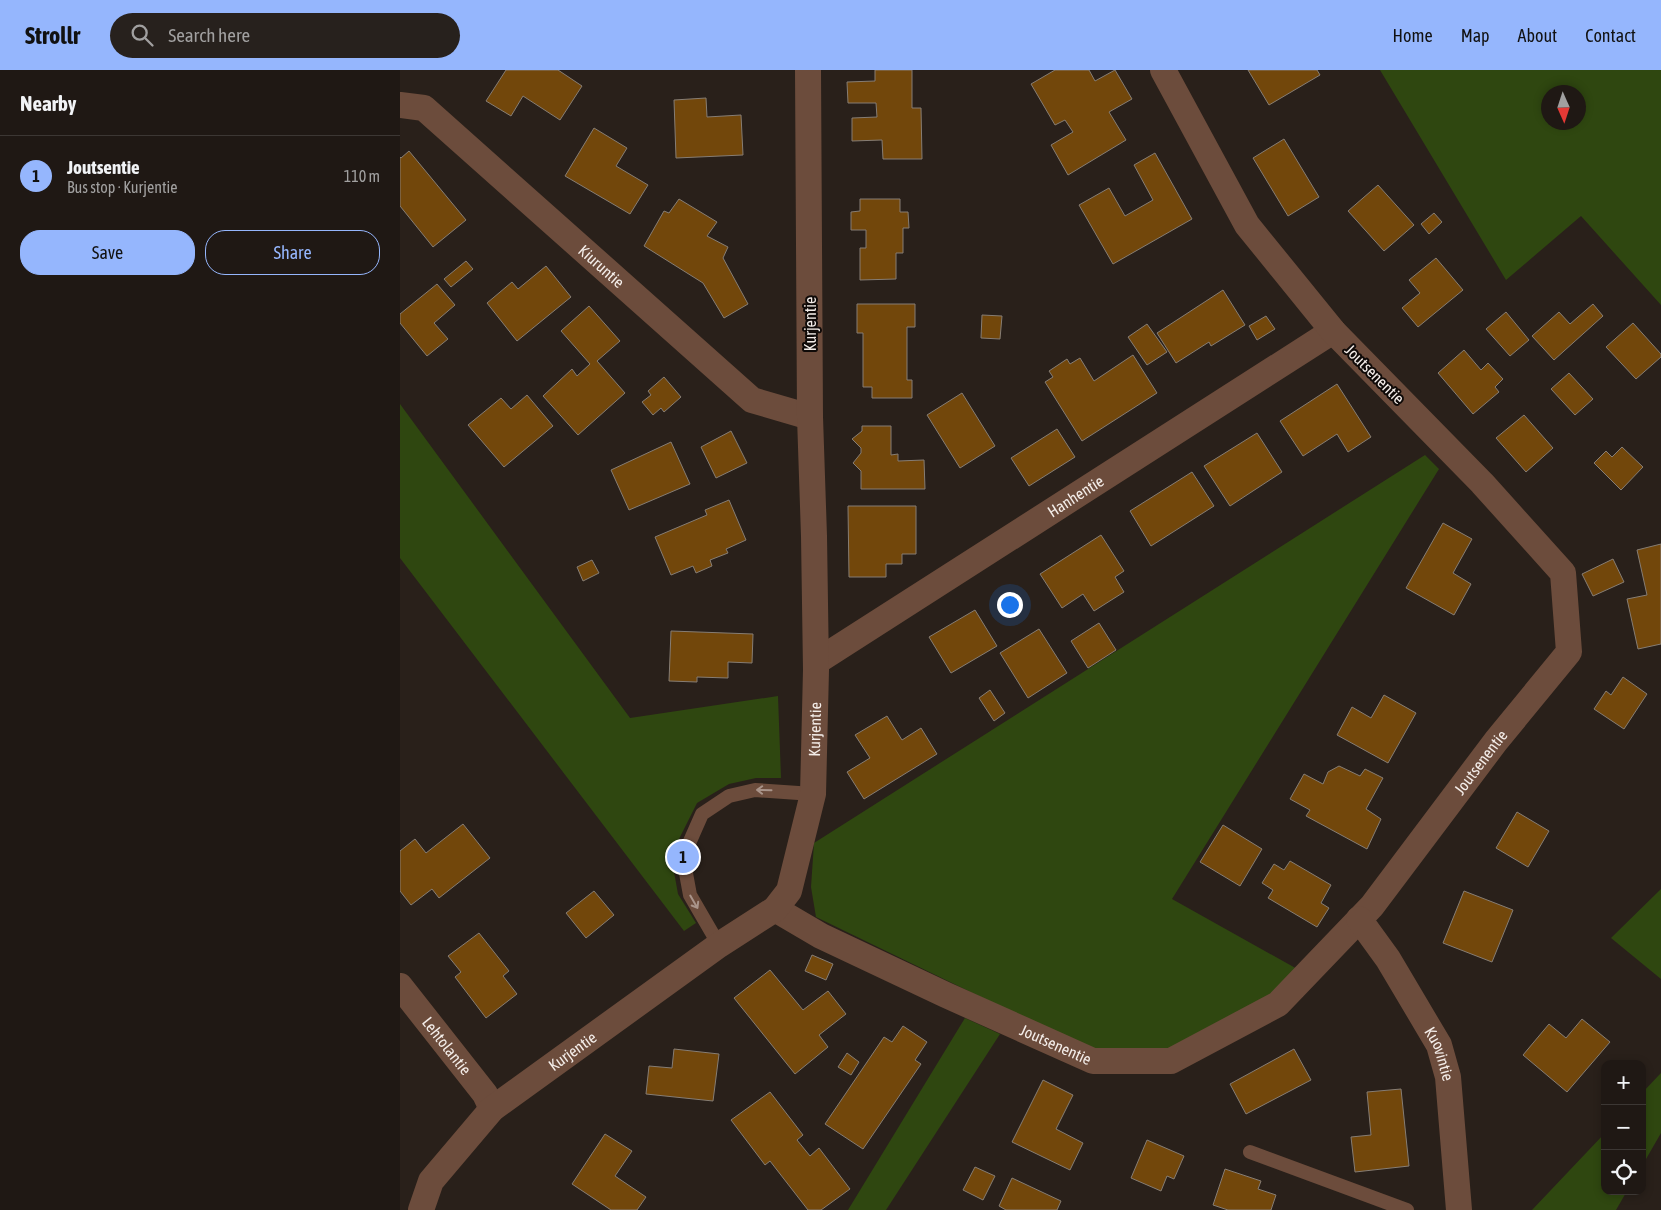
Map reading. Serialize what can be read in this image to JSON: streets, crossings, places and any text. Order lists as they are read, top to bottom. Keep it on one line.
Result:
{"streets":{"street":["Kiuruntie","Kurjentie","Joutsenentie","Hanhentie","Lehtolantie","Kuovintie"]},"crossings":[["Kiuruntie","Kurjentie"],["Kurjentie","Joutsenentie"],["Kurjentie","Hanhentie"],["Kurjentie","Lehtolantie"],["Joutsenentie","Hanhentie"],["Joutsenentie","Kuovintie"]],"north":"bottom","page":{"header":"Strollr","search":"Search here","nav":["Home","Map","About","Contact"],"heading":"Nearby","list":[{"mark":"1","name":"Joutsentie","note":"Bus stop · Kurjentie","value":"110 m"}],"buttons":["Save","Share"],"pins":"1","map_buttons":["+","−"]}}
